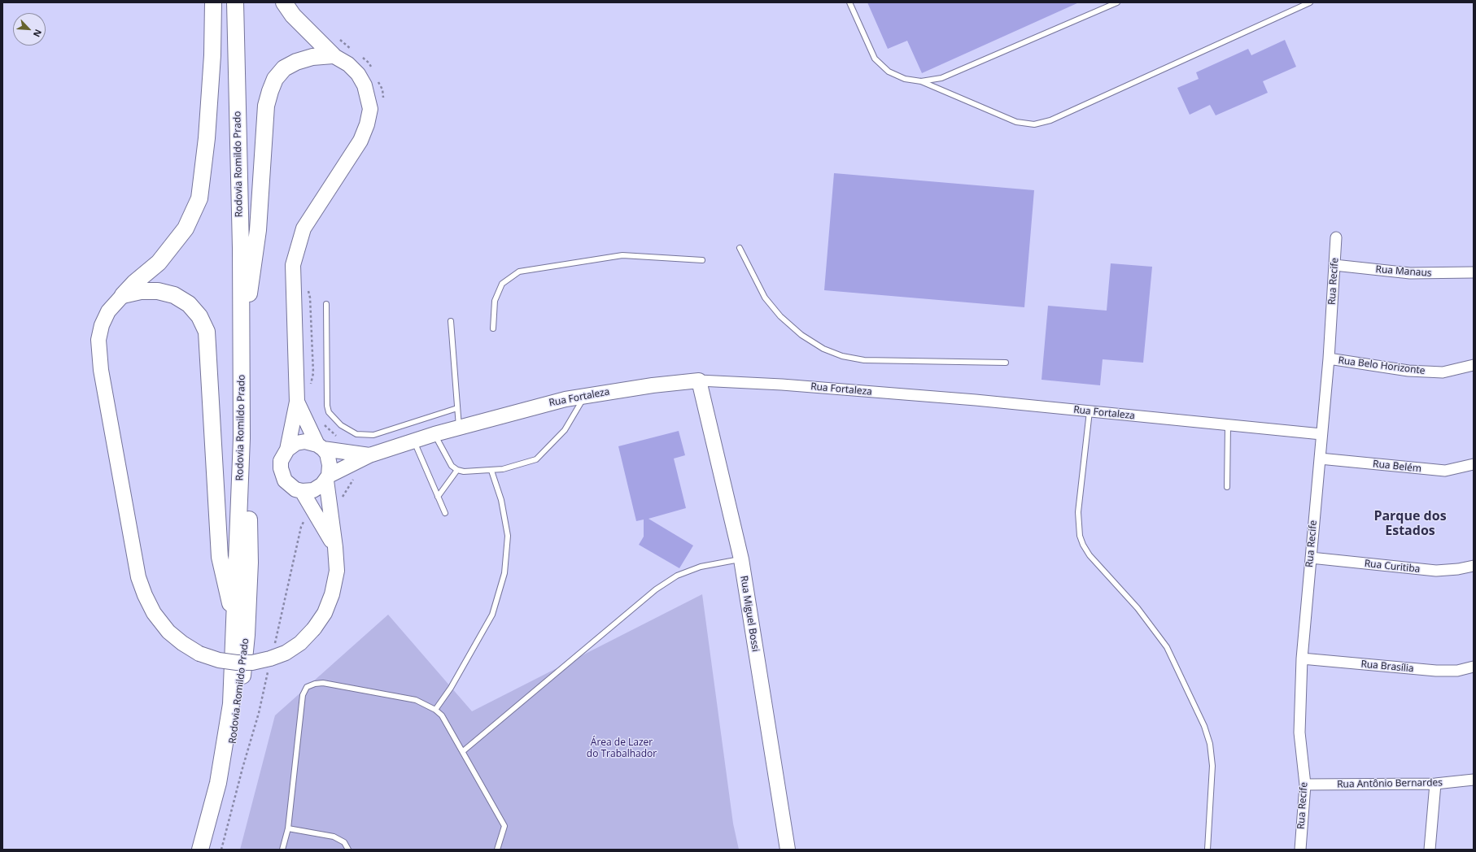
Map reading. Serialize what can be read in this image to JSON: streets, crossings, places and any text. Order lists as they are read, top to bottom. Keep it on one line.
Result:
{"streets":{"main road":["Rodovia Romildo Prado","Rua Fortaleza","Rua Miguel Bossi"],"street":["Rua Manaus","Rua Recife","Rua Belo Horizonte","Rua Belém","Rua Curitiba","Rua Brasília","Rua Antônio Bernardes"]},"crossings":[["Rua Manaus","Rua Recife"],["Rua Recife","Rua Belo Horizonte"],["Rua Recife","Rua Fortaleza"],["Rua Recife","Rua Belém"],["Rua Recife","Rua Curitiba"],["Rua Recife","Rua Brasília"],["Rua Recife","Rua Antônio Bernardes"],["Rua Fortaleza","Rua Miguel Bossi"]],"districts":["Parque dos Estados"],"parks":["Área de Lazer do Trabalhador"],"north":"bottom right"}
